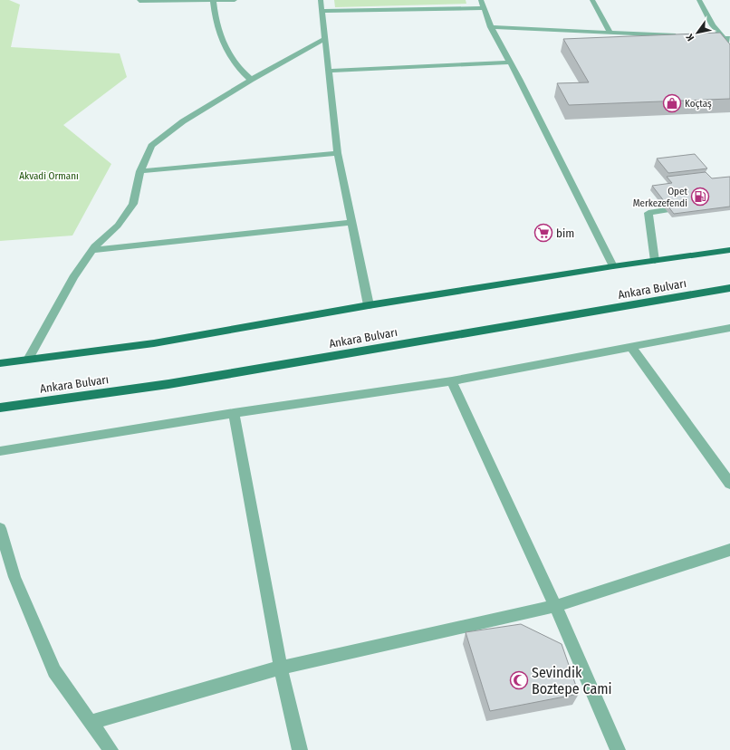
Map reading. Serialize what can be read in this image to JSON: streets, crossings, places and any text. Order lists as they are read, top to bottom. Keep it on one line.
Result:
{"streets":{"main road":["Ankara Bulvarı"]},"parks":["Akvadi Ormanı"],"places":{"shop":["Koçtaş"],"fuel station":["Opet Merkezefendi"],"supermarket":["bim"],"mosque":["Sevindik Boztepe Cami"]},"north":"bottom left"}
